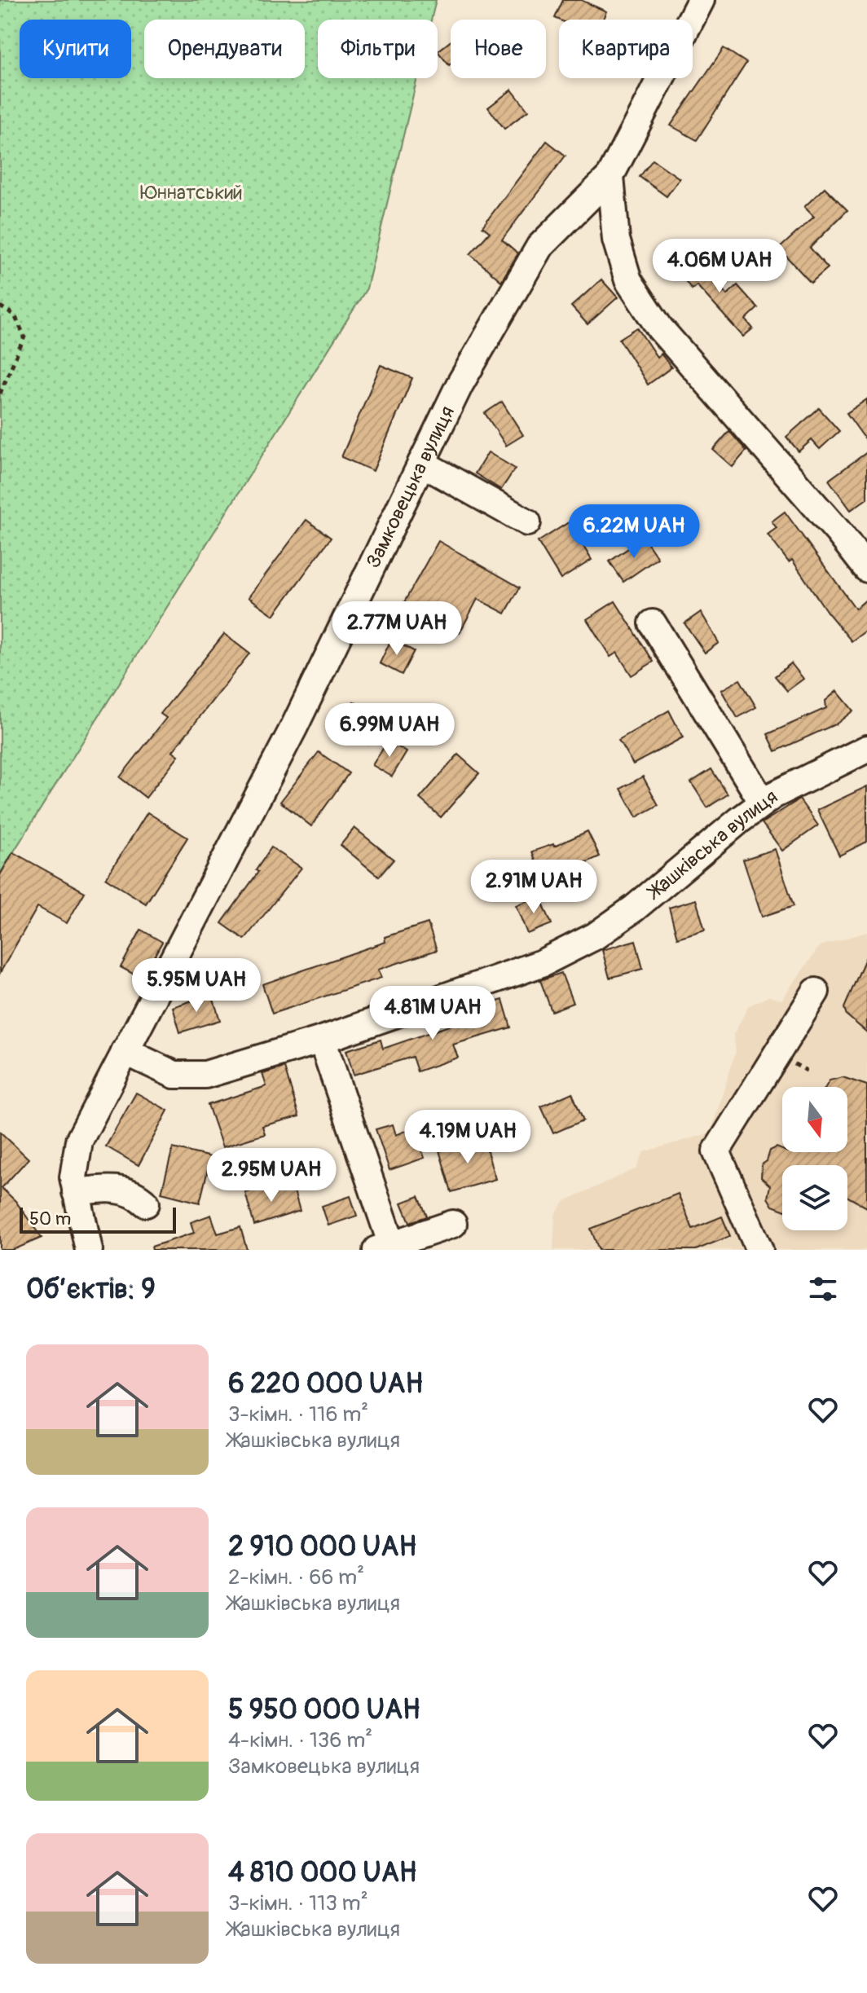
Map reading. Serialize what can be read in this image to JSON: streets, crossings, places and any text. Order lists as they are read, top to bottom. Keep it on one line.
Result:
{"streets":{"street":["Замковецька вулиця","Жашківська вулиця"]},"crossings":[["Замковецька вулиця","Жашківська вулиця"]],"parks":["Юннатський"],"scale_bar":"50 m","north":"bottom","page":{"chip":["Купити","Орендувати","Фільтри","Нове","Квартира"],"price":["4.06M UAH","6.22M UAH","2.77M UAH","6.99M UAH","2.91M UAH","5.95M UAH","4.81M UAH","4.19M UAH","2.95M UAH"],"scale":"50 m","heading":"Об’єктів: 9","list":[{"name":"6 220 000 UAH","note":"3-кімн. · 116 m² · Жашківська вулиця"},{"name":"2 910 000 UAH","note":"2-кімн. · 66 m² · Жашківська вулиця"},{"name":"5 950 000 UAH","note":"4-кімн. · 136 m² · Замковецька вулиця"},{"name":"4 810 000 UAH","note":"3-кімн. · 113 m² · Жашківська вулиця"}]}}
